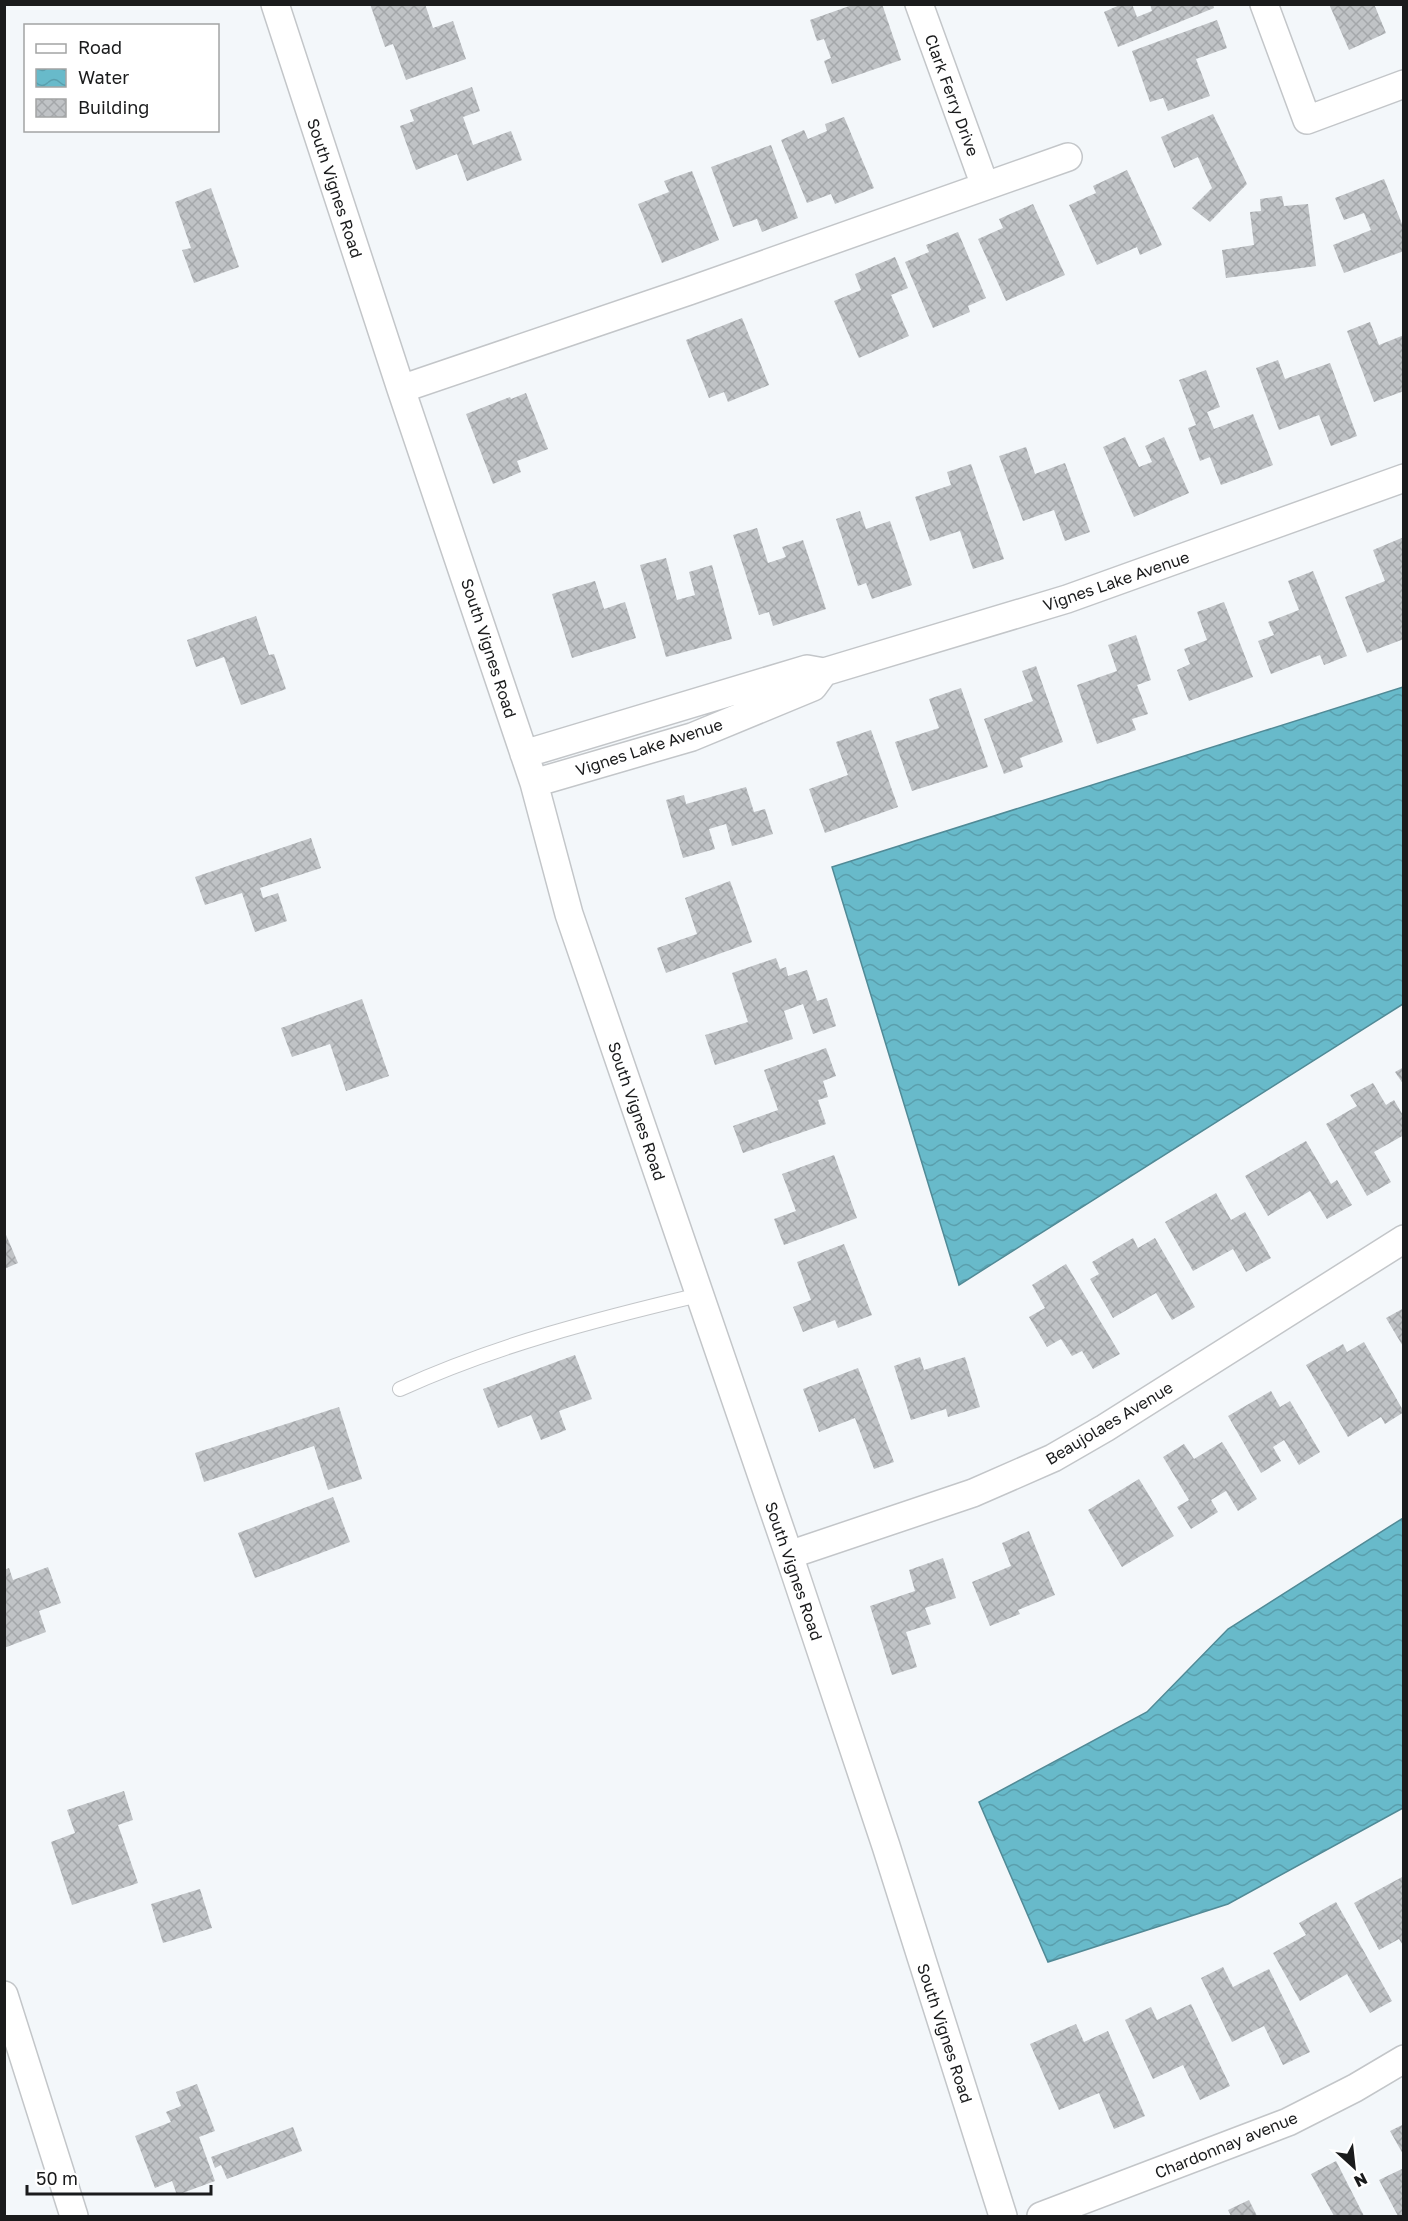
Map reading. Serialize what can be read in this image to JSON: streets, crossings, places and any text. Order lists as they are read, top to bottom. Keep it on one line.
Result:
{"streets":{"street":["Clark Ferry Drive","South Vignes Road","Vignes Lake Avenue","Beaujolaes Avenue","Chardonnay avenue"]},"crossings":[["South Vignes Road","Vignes Lake Avenue"],["South Vignes Road","Beaujolaes Avenue"]],"legend":["Road","Water","Building"],"scale_bar":"50 m","north":"bottom right"}
